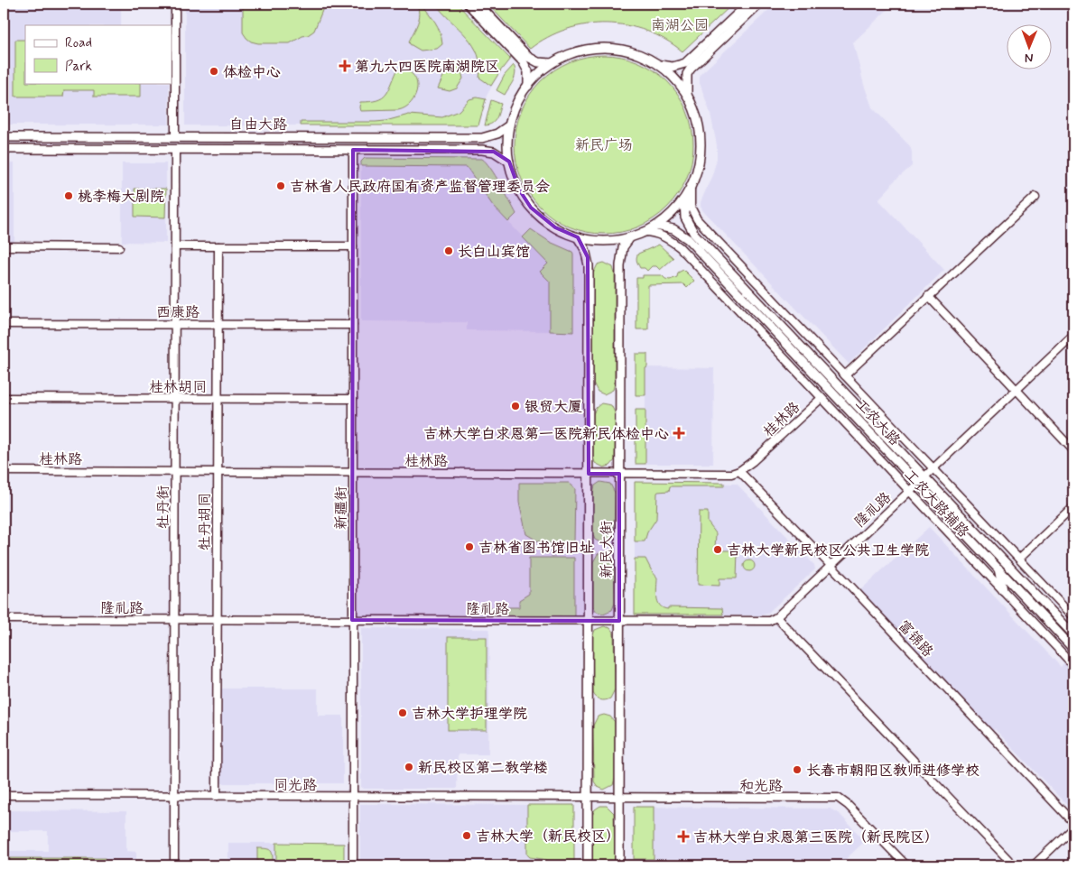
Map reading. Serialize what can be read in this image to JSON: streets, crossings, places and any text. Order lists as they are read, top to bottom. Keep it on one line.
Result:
{"streets":{"main road":["自由大路","工农大路","新民大街"],"street":["西康路","桂林胡同","桂林路","工农大路辅路","牡丹街","新疆街","隆礼路","牡丹胡同","富锦路","同光路","和光路"]},"crossings":[["自由大路","牡丹街"],["自由大路","新疆街"],["西康路","牡丹街"],["西康路","新疆街"],["西康路","牡丹胡同"],["桂林胡同","牡丹街"],["桂林胡同","新疆街"],["桂林胡同","牡丹胡同"],["桂林路","工农大路辅路"],["桂林路","牡丹街"],["桂林路","新疆街"],["桂林路","牡丹胡同"],["桂林路","新民大街"],["桂林路","富锦路"],["工农大路","隆礼路"],["工农大路辅路","隆礼路"],["牡丹街","隆礼路"],["牡丹街","同光路"],["新疆街","隆礼路"],["新疆街","同光路"],["隆礼路","牡丹胡同"],["隆礼路","新民大街"],["隆礼路","富锦路"],["牡丹胡同","同光路"],["新民大街","同光路"],["新民大街","和光路"],["同光路","和光路"]],"parks":["南湖公园","新民广场"],"places":{"health":["第九六四医院南湖院区","吉林大学白求恩第一医院新民体检中心","吉林大学白求恩第三医院（新民院区）"],"other":["体检中心","吉林省人民政府国有资产监督管理委员会","桃李梅大剧院","长白山宾馆","银贸大厦","吉林省图书馆旧址","吉林大学新民校区公共卫生学院","吉林大学护理学院","新民校区第二教学楼","长春市朝阳区教师进修学校","吉林大学（新民校区）"]},"legend":["Road","Park"],"north":"bottom"}
